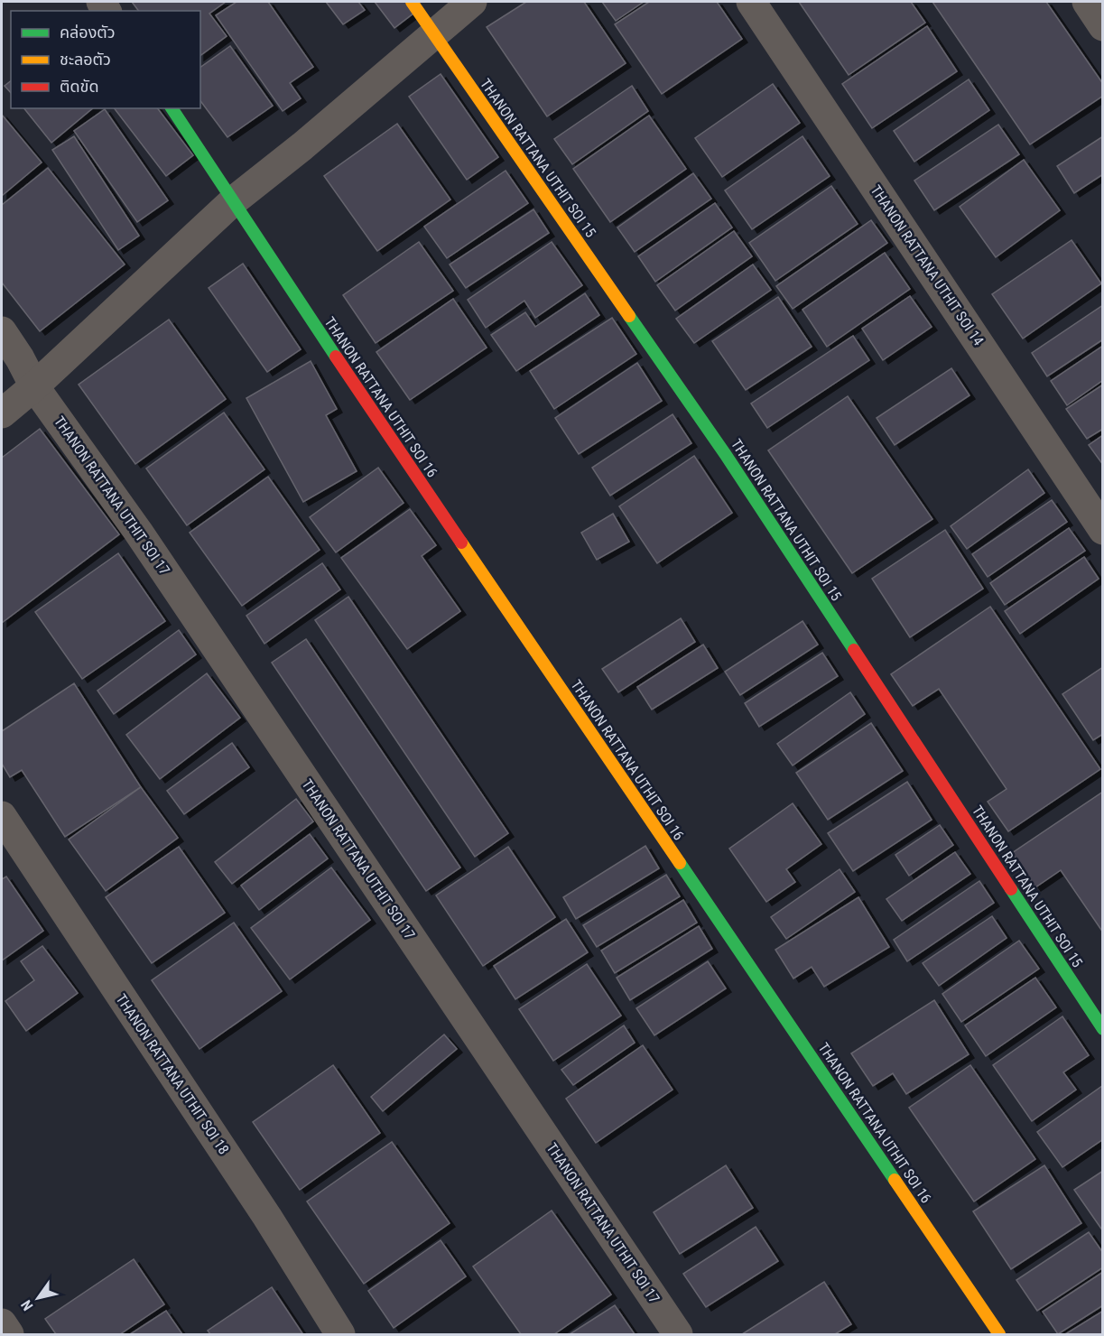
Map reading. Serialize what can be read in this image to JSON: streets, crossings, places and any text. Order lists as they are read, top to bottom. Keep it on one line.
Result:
{"streets":{"street":["THANON RATTANA UTHIT SOI 15","THANON RATTANA UTHIT SOI 14","THANON RATTANA UTHIT SOI 16","THANON RATTANA UTHIT SOI 17","THANON RATTANA UTHIT SOI 18"]},"legend":["คล่องตัว","ชะลอตัว","ติดขัด"],"north":"bottom left"}
